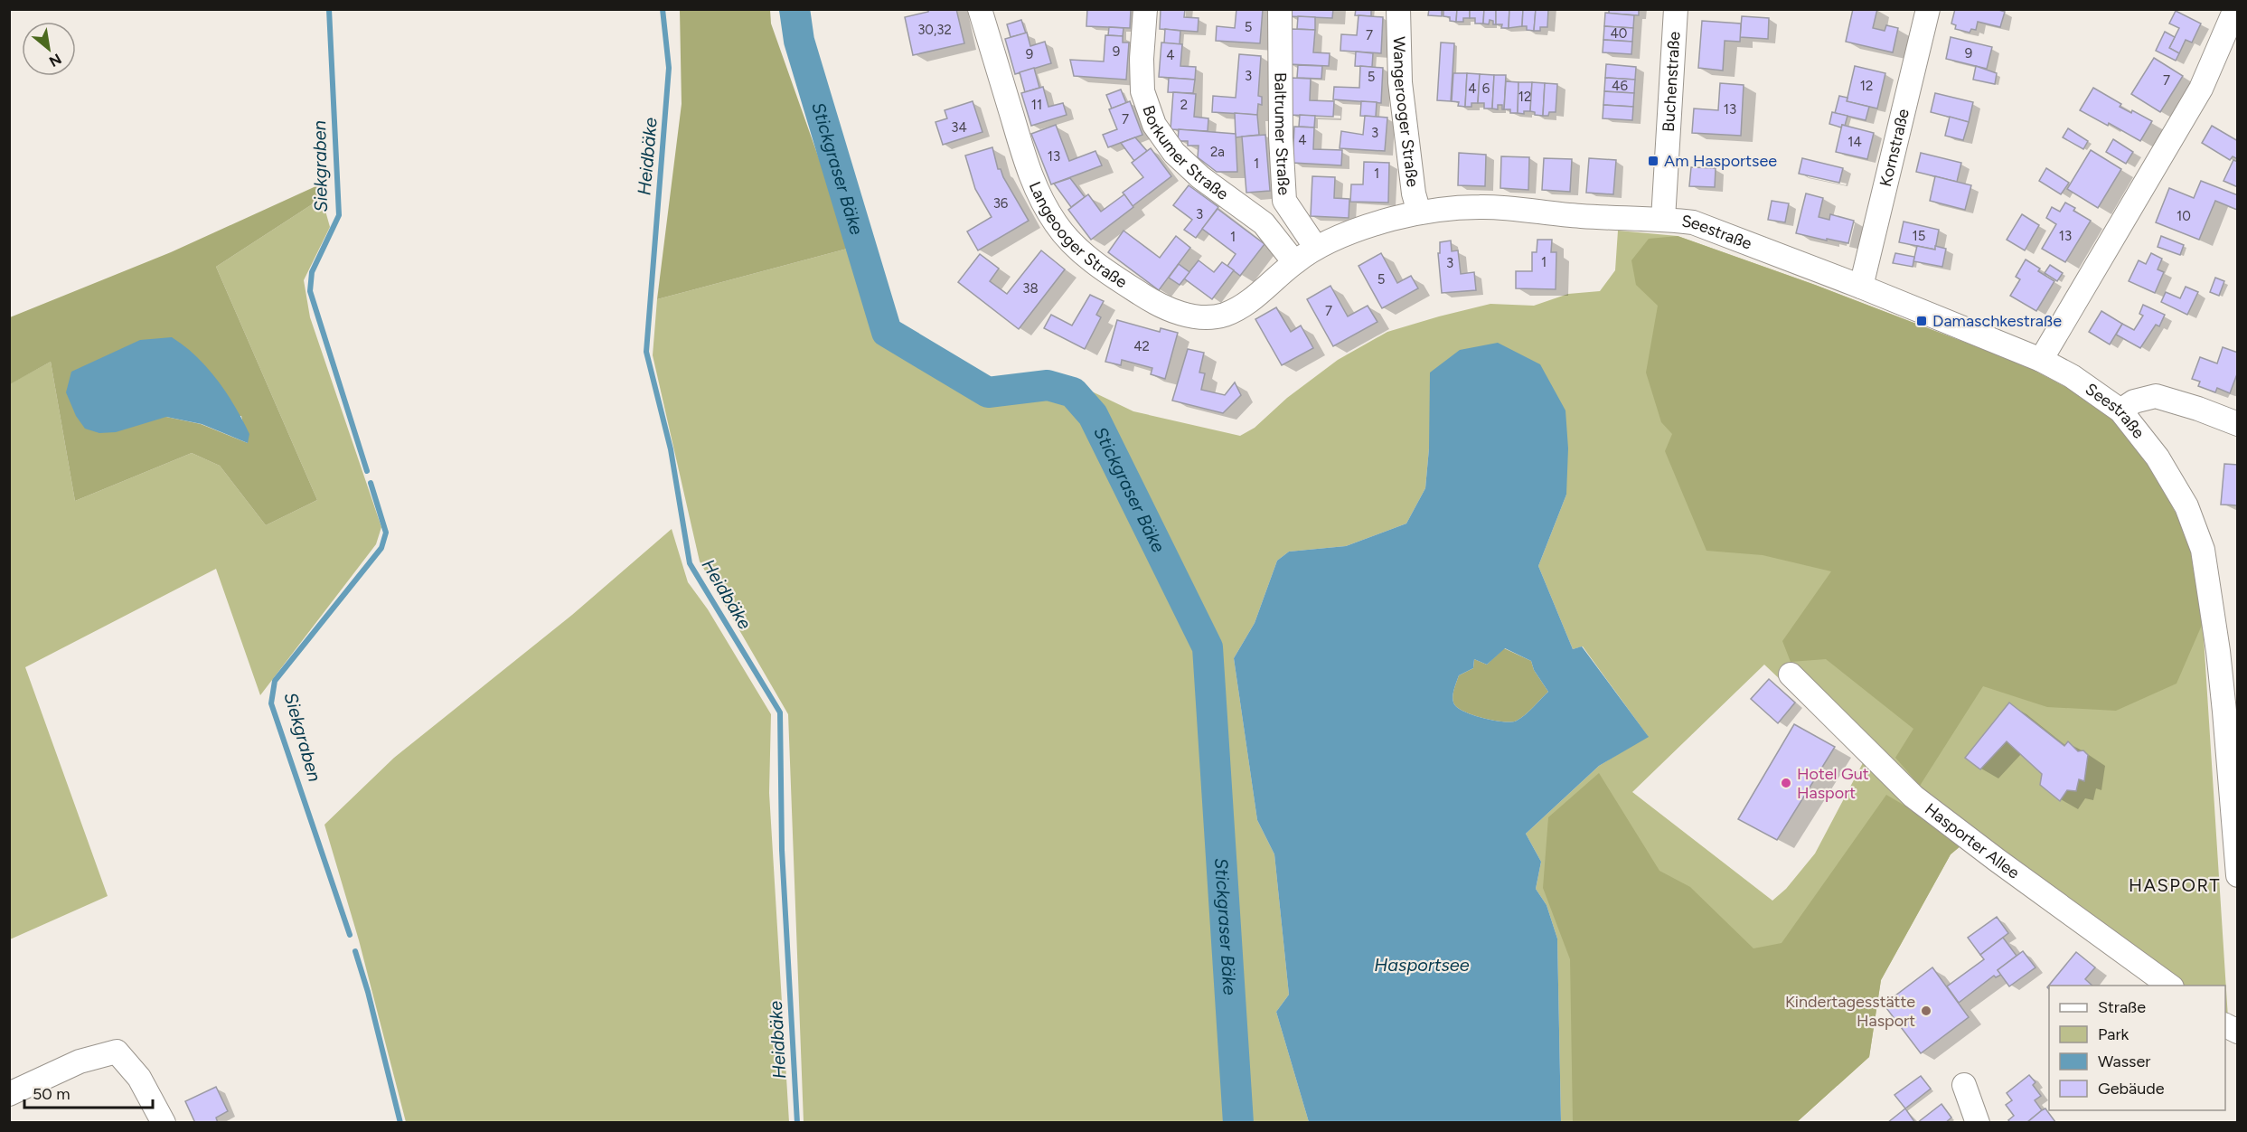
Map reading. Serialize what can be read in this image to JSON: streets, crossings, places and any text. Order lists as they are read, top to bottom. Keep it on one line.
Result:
{"streets":{"street":["Buchenstraße","Wangerooger Straße","Baltrumer Straße","Kornstraße","Borkumer Straße","Langeooger Straße","Seestraße","Hasporter Allee"]},"crossings":[["Buchenstraße","Seestraße"],["Kornstraße","Seestraße"],["Borkumer Straße","Langeooger Straße"]],"districts":["HASPORT"],"water":["Heidbäke","Siekgraben","Stickgraser Bäke","Hasportsee"],"places":{"transit":["Am Hasportsee","Damaschkestraße"],"other":["Hotel Gut Hasport","Kindertagesstätte Hasport"]},"house_numbers":["5","30,32","40","7","9","9","9","4","3","5","7","46","12","4","6","12","11","2","13","7","34","3","4","14","2a","13","1","1","36","3","10","15","13","1","1","3","5","38","7","42"],"legend":["Straße","Park","Wasser","Gebäude"],"scale_bar":"50 m","north":"bottom right"}
